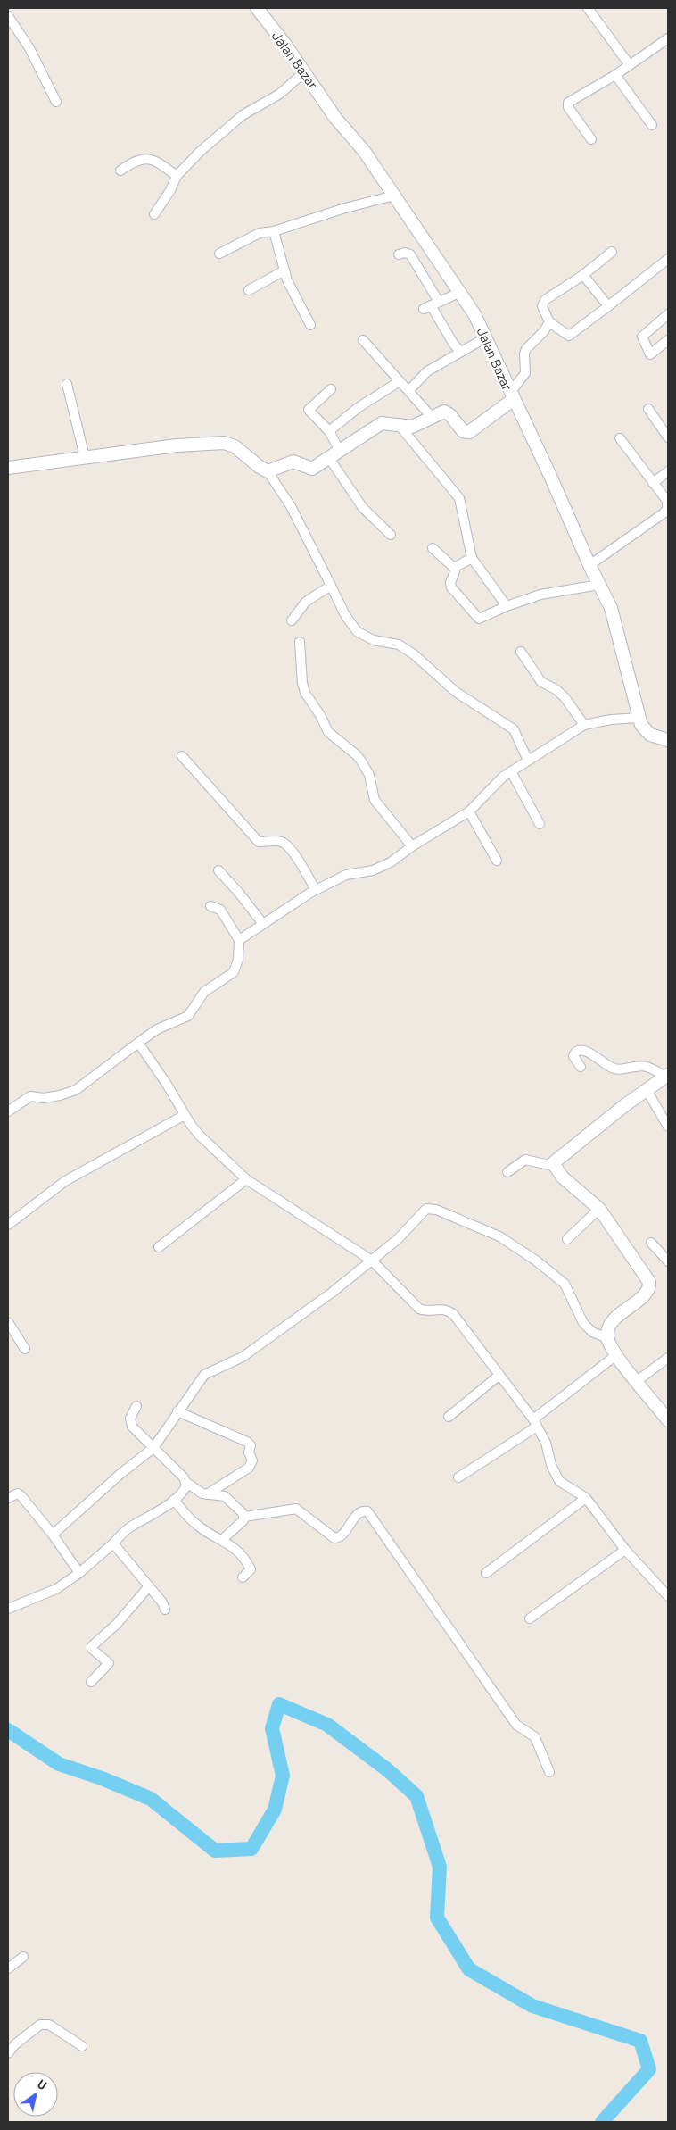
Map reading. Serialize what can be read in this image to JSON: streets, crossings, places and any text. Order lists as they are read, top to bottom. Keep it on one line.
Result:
{"streets":{"street":["Jalan Bazar"]},"north":"top right"}
